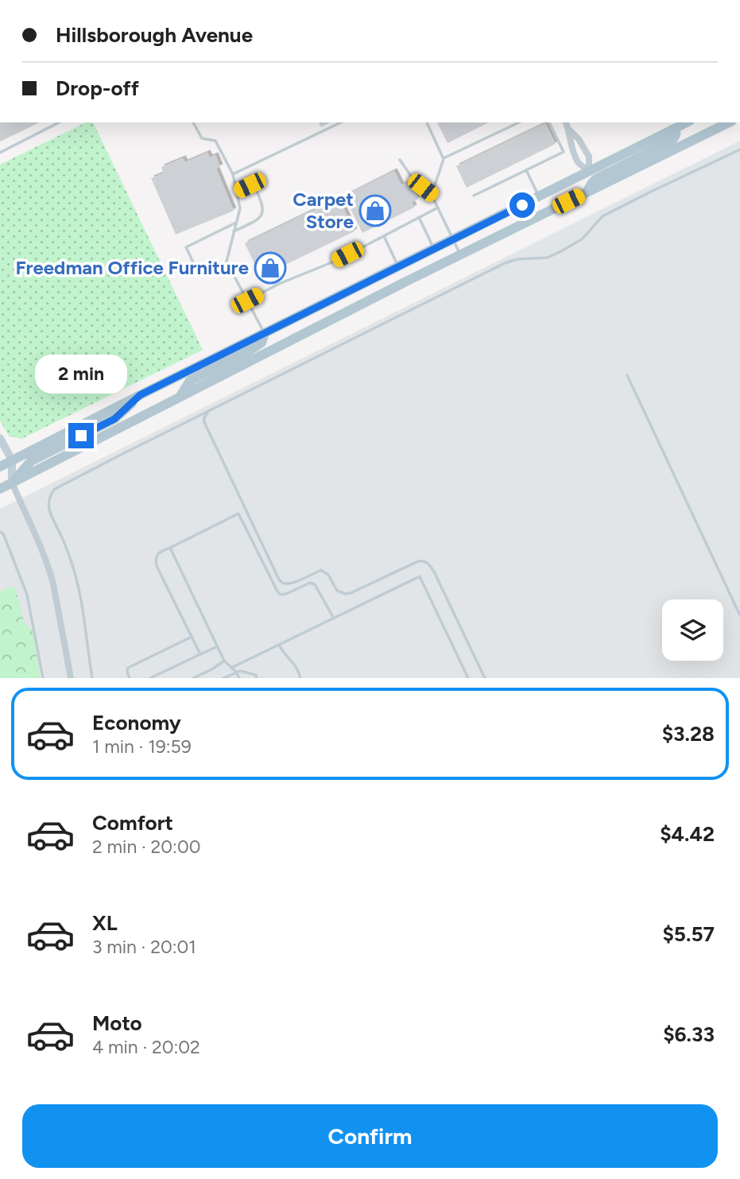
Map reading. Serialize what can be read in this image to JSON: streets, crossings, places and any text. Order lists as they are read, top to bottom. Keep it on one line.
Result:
{"places":{"shop":["Carpet Store","Freedman Office Furniture"]},"page":{"banner":["Hillsborough Avenue","Drop-off"],"bubble":"2 min","list":[{"name":"Economy","note":"1 min · 19:59","value":"$3.28"},{"name":"Comfort","note":"2 min · 20:00","value":"$4.42"},{"name":"XL","note":"3 min · 20:01","value":"$5.57"},{"name":"Moto","note":"4 min · 20:02","value":"$6.33"}],"buttons":"Confirm"}}
